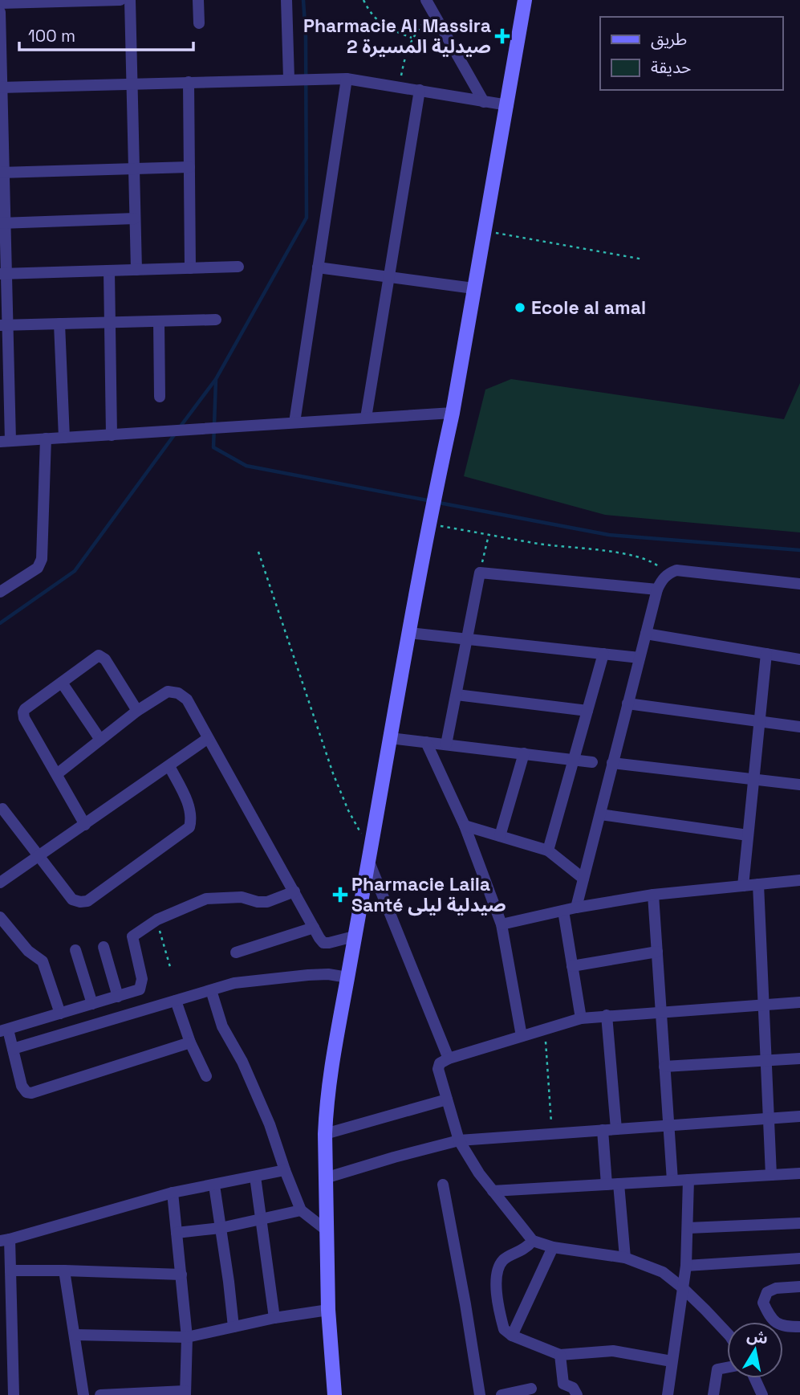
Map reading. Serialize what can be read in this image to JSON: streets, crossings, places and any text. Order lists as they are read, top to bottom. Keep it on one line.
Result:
{"places":{"health":["Pharmacie Al Massira 2 صيدلية المسيرة","Pharmacie Laila Santé صيدلية ليلى"],"other":["Ecole al amal"]},"legend":["طريق","حديقة"],"scale_bar":"100 m","north":"top"}
